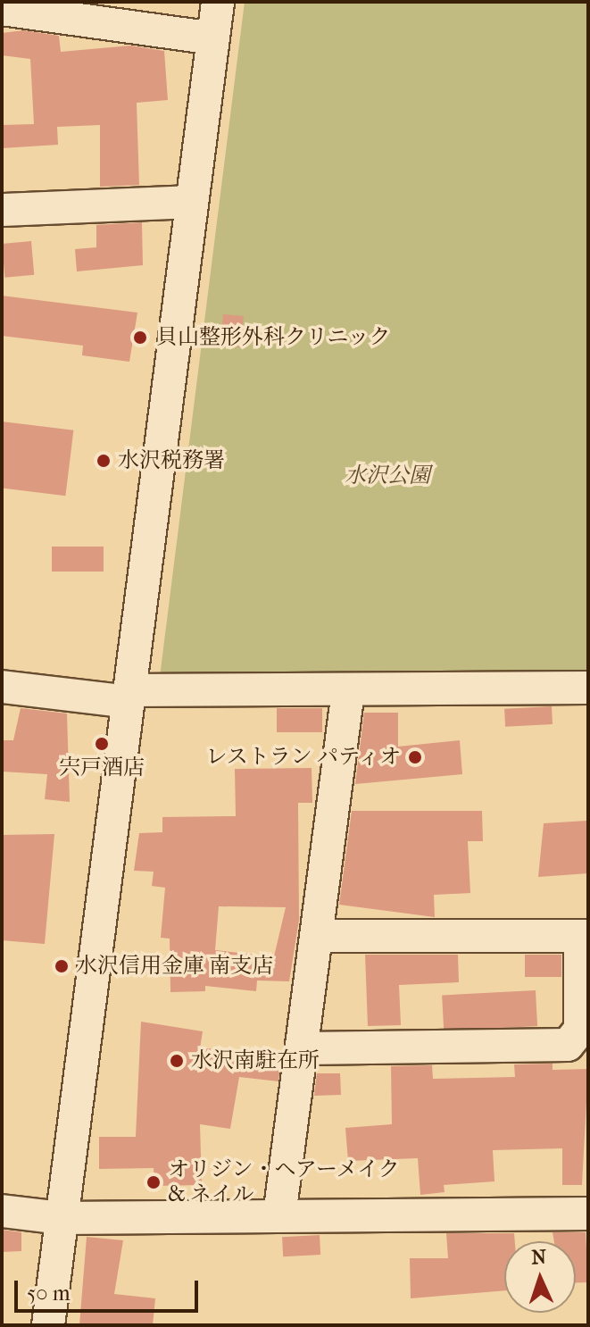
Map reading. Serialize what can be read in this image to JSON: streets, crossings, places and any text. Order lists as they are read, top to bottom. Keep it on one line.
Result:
{"parks":["水沢公園"],"places":["貝山整形外科クリニック","水沢税務署","宍戸酒店","レストラン パティオ","水沢信用金庫 南支店","水沢南駐在所","オリジン・ヘアーメイク & ネイル"],"scale_bar":"50 m","north":"top"}
